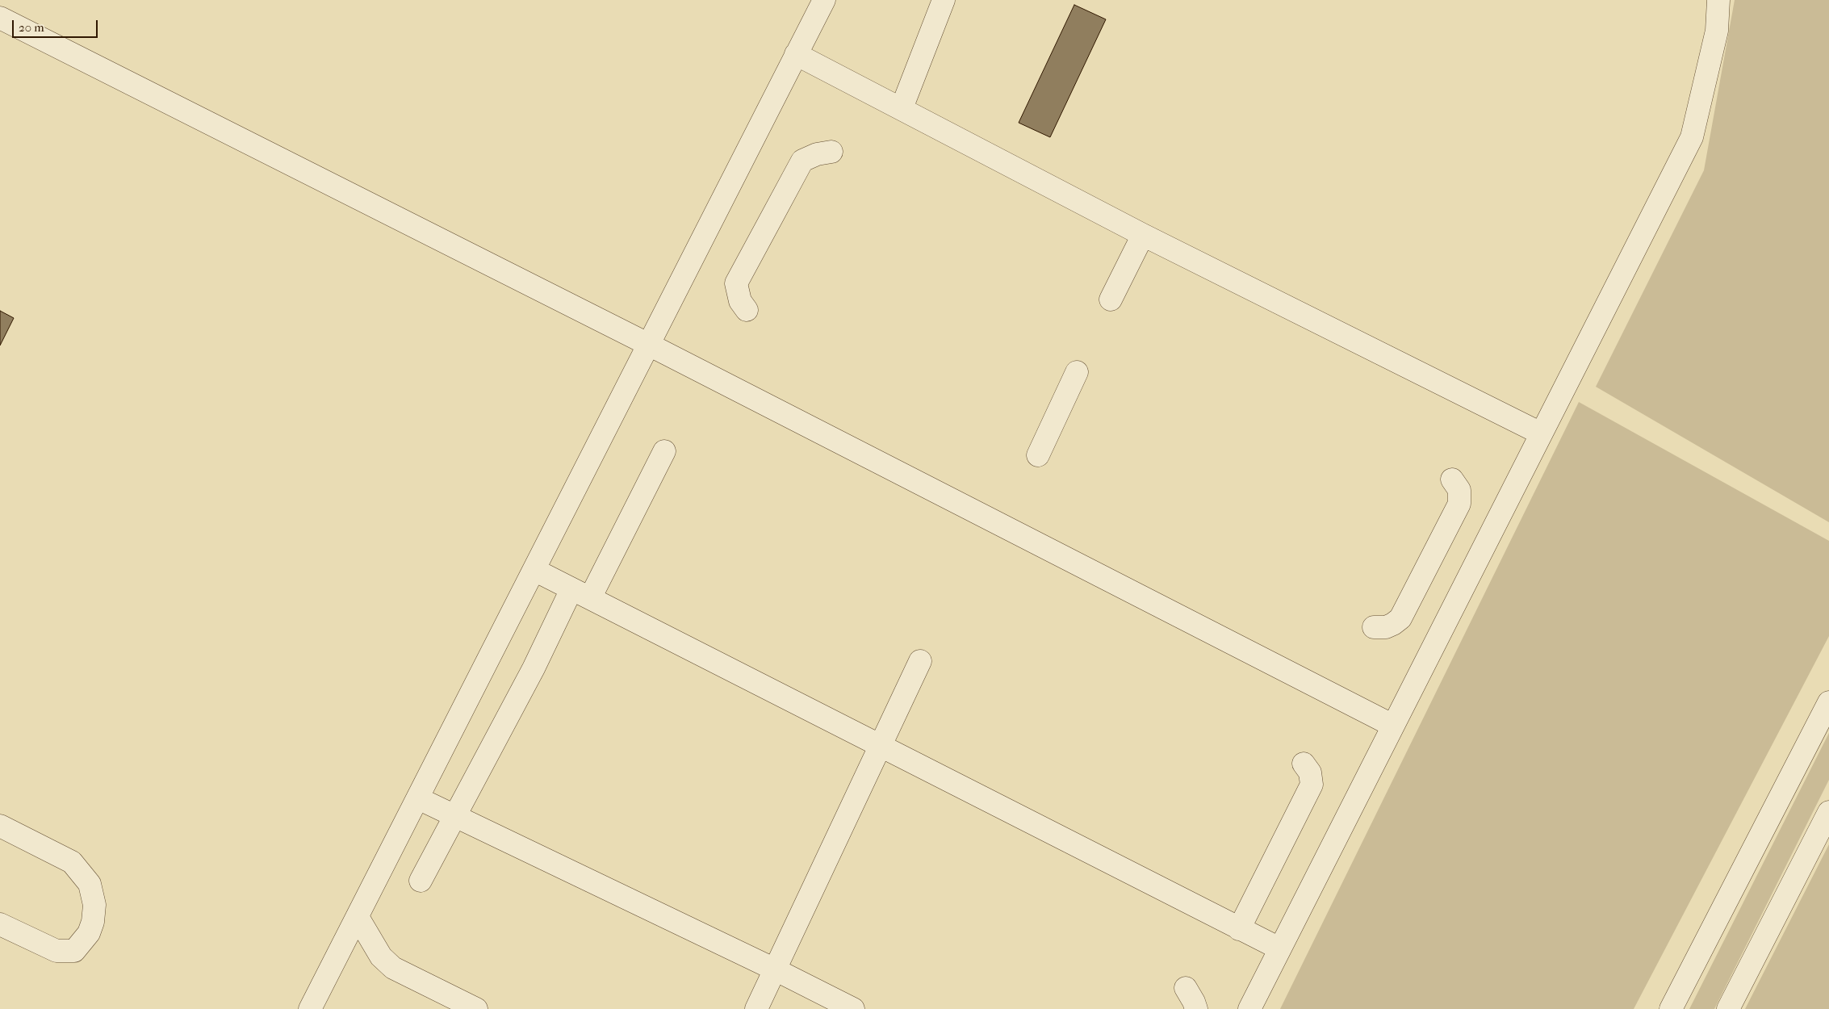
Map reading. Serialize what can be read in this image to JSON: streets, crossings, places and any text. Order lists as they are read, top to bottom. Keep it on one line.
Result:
{"scale_bar":"20 m"}
